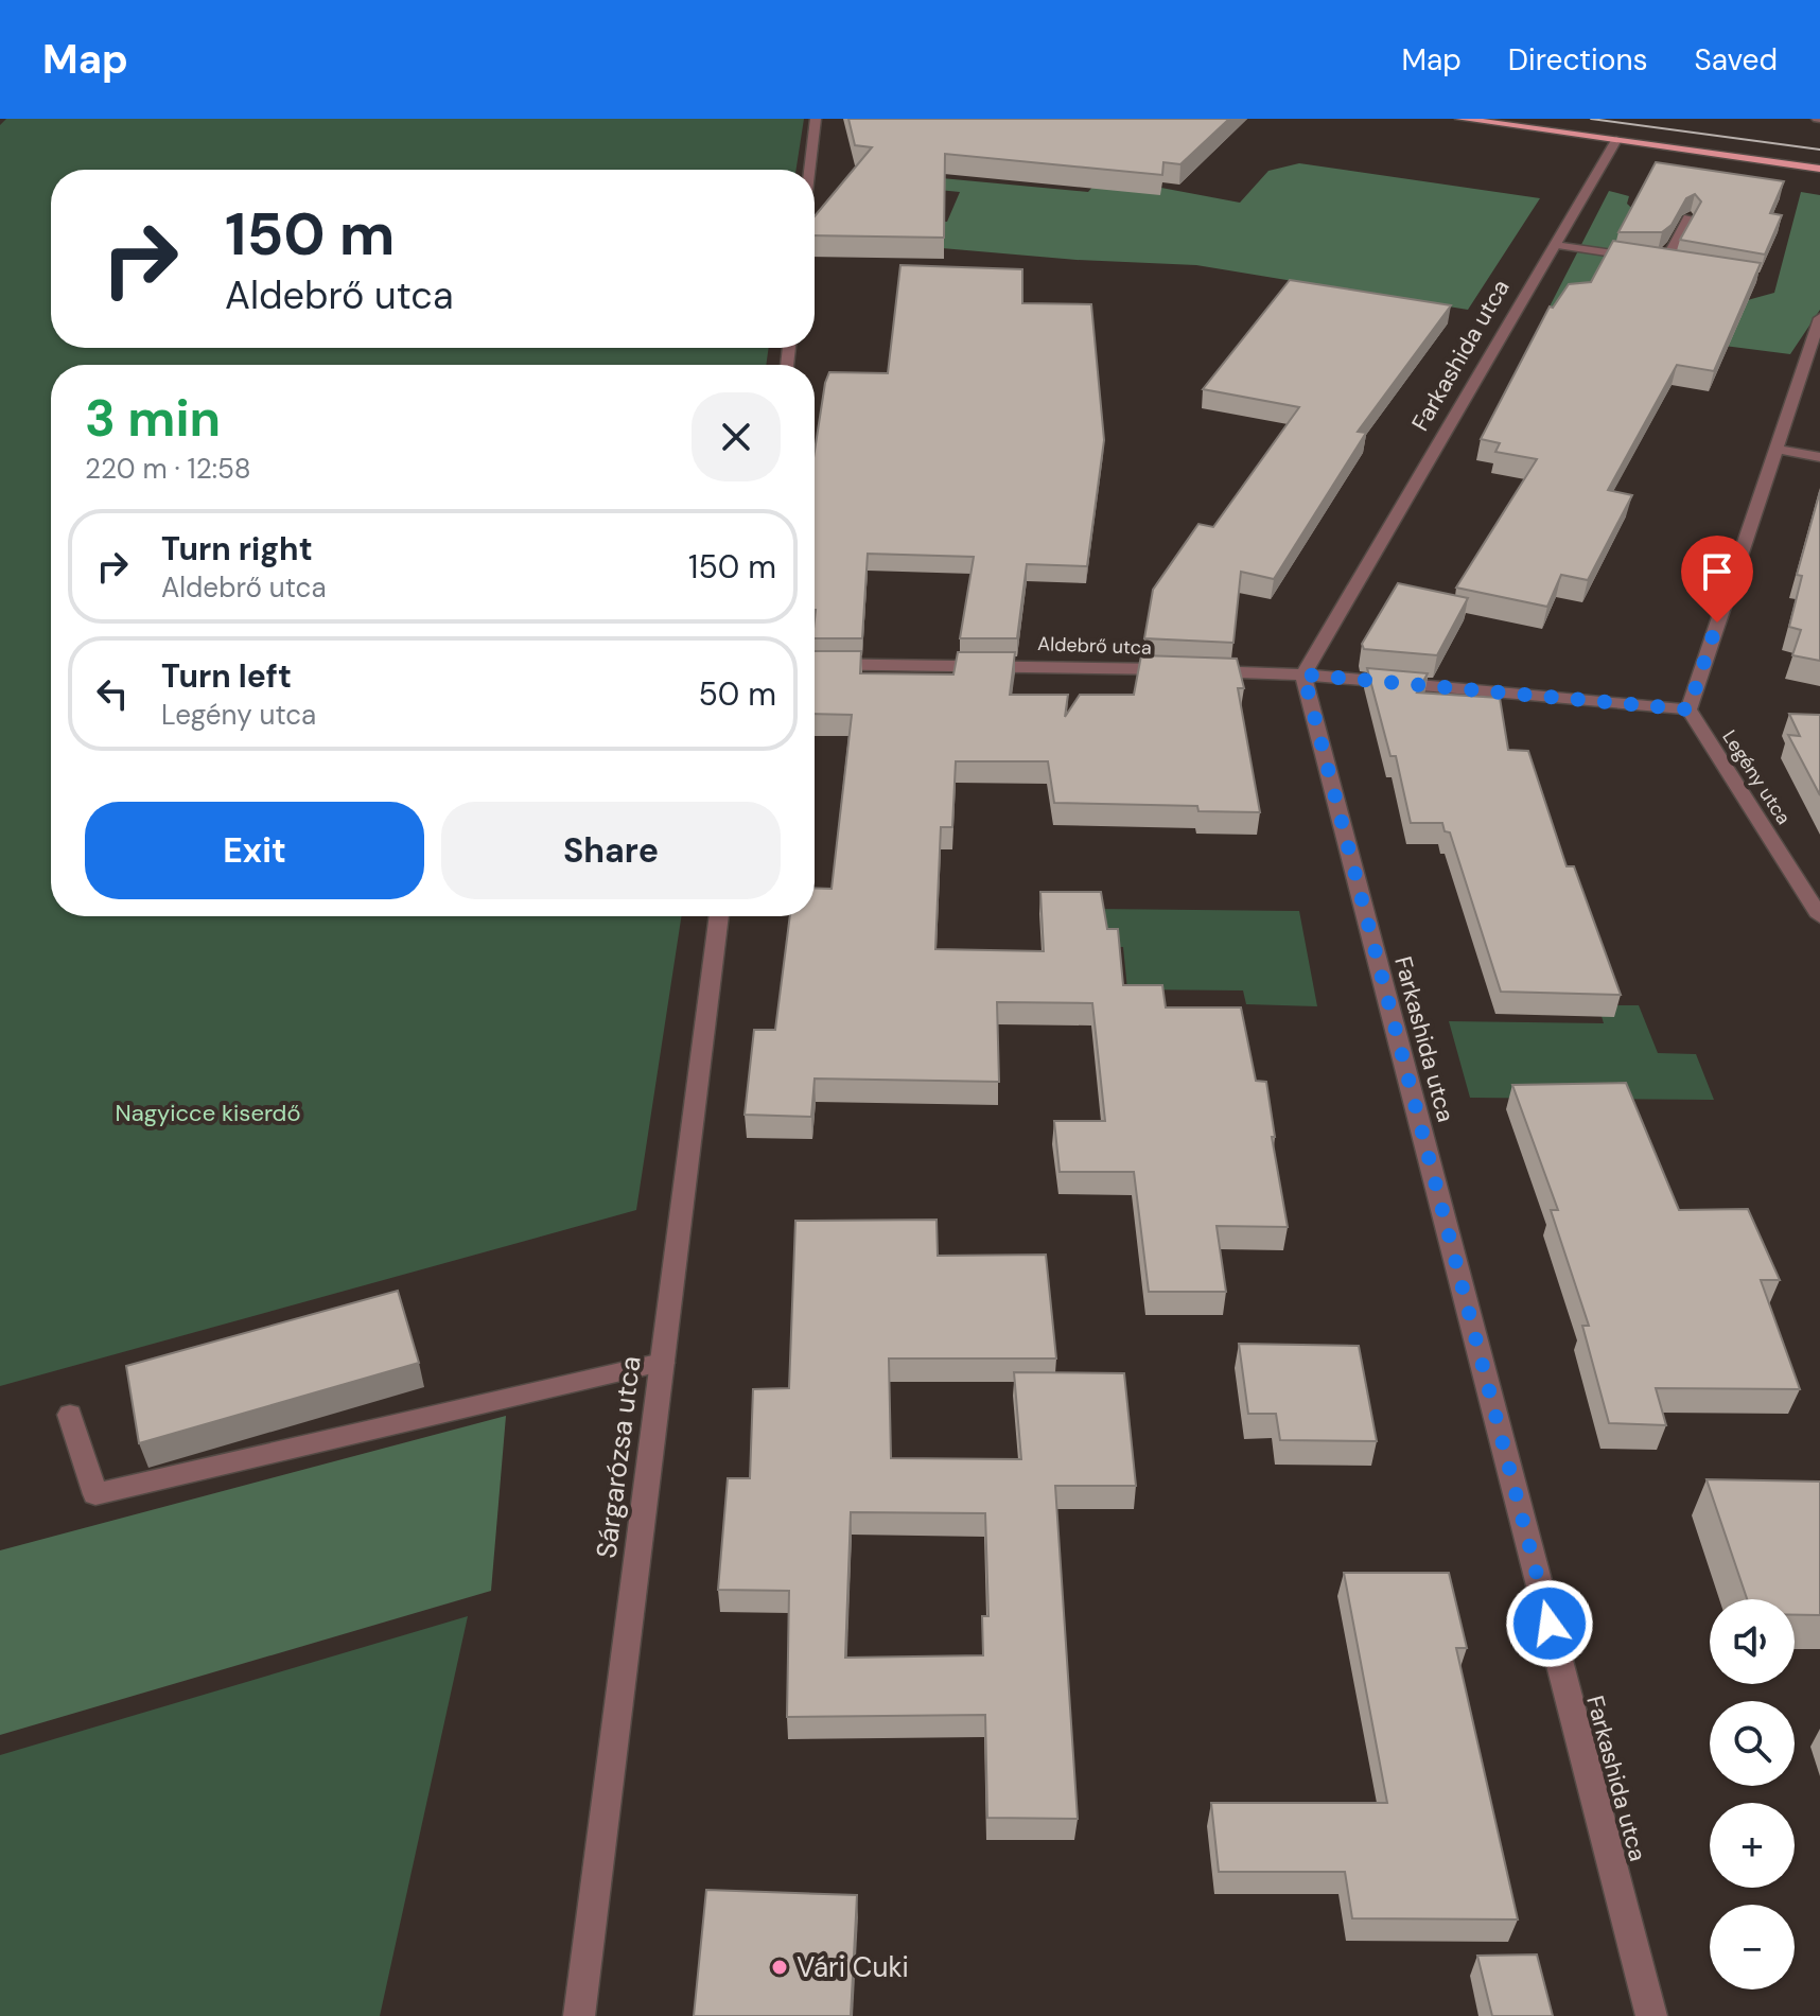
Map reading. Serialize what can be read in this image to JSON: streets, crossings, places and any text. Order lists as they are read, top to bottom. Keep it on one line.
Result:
{"streets":{"street":["Farkashida utca","Aldebrő utca","Legény utca","Sárgarózsa utca"]},"crossings":[["Farkashida utca","Aldebrő utca"],["Aldebrő utca","Legény utca"]],"parks":["Nagyicce kiserdő"],"places":["Vári Cuki"],"page":{"header":"Map","nav":["Map","Directions","Saved"],"turn":["150 m","Aldebrő utca"],"heading":["3 min","220 m · 12:58"],"list":[{"name":"Turn right","note":"Aldebrő utca","value":"150 m"},{"name":"Turn left","note":"Legény utca","value":"50 m"}],"buttons":["Exit","Share"],"map_buttons":["+","−"]}}
